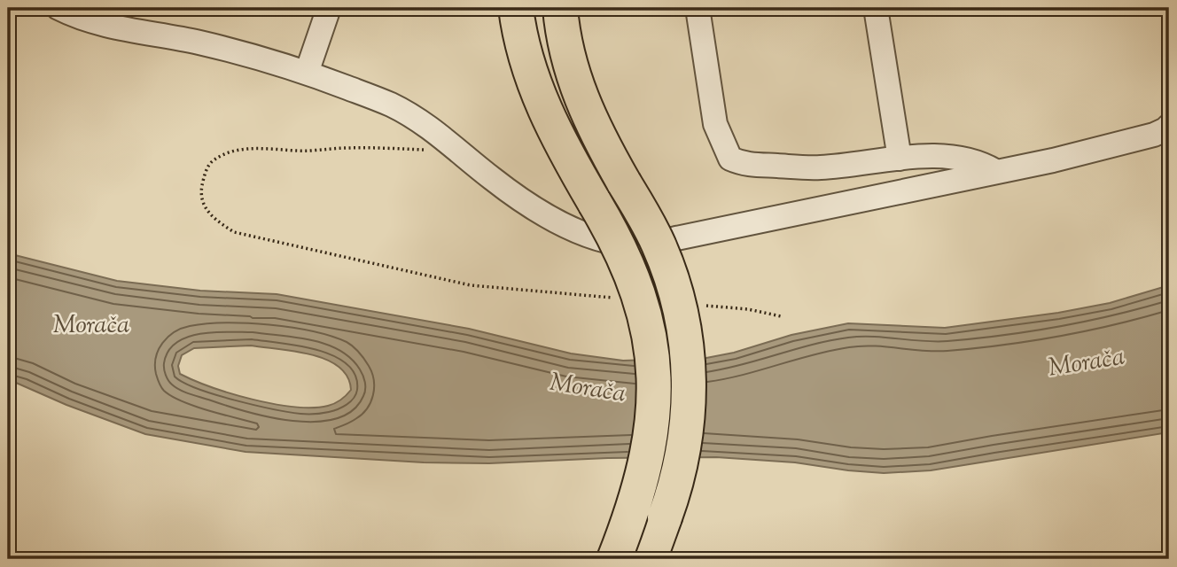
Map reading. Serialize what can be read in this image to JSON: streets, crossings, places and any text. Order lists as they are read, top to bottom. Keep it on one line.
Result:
{"water":["Morača"]}
